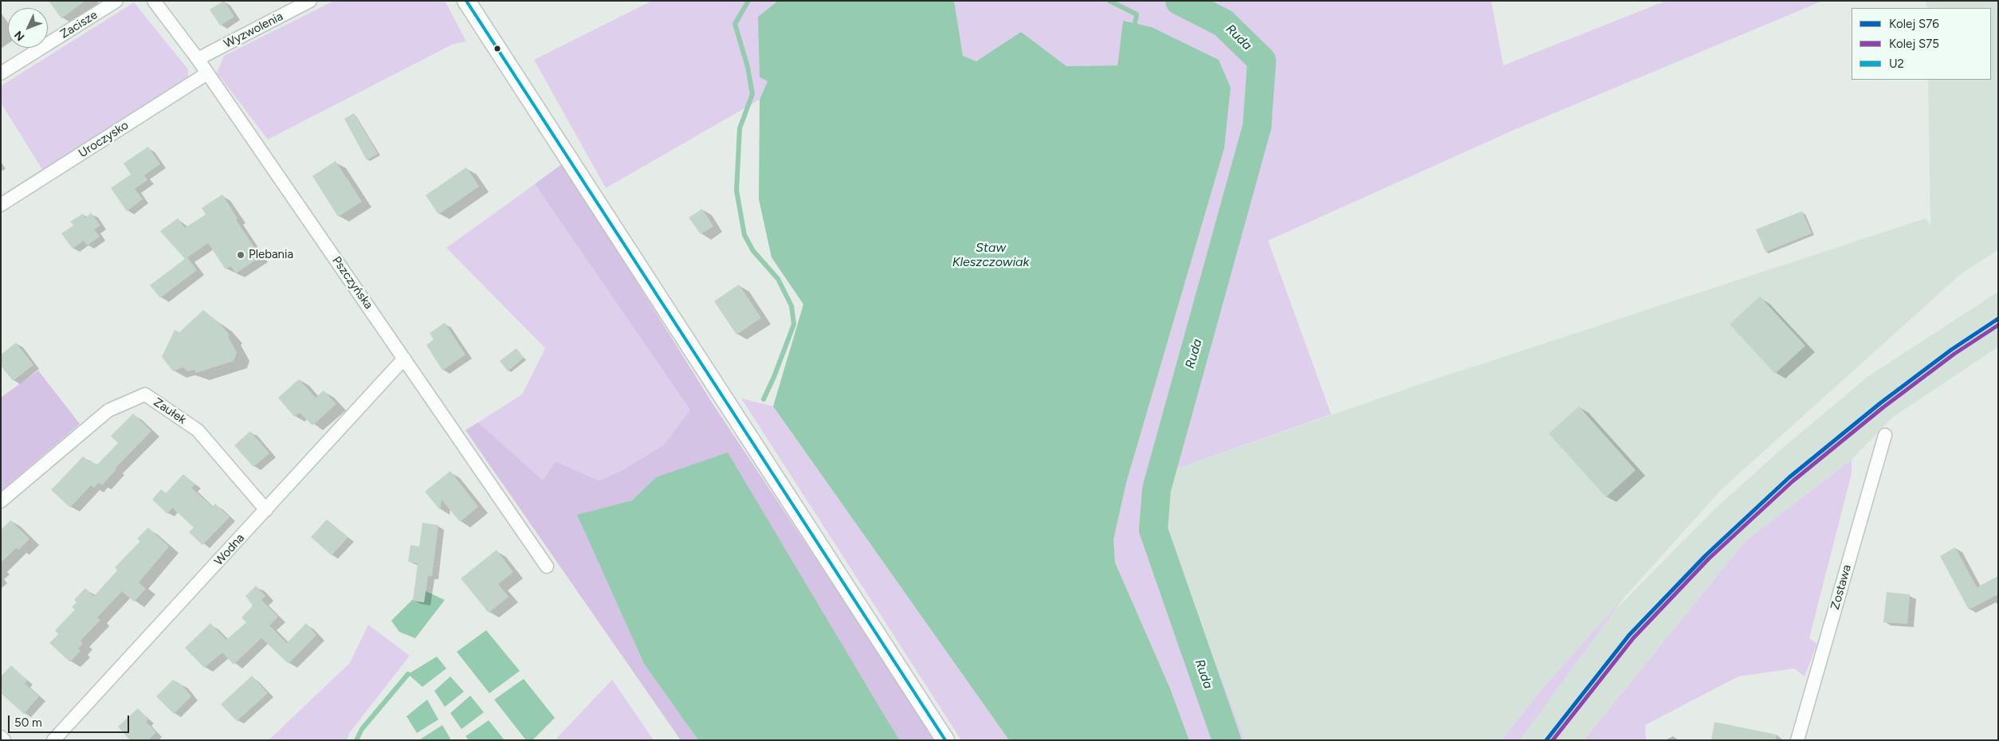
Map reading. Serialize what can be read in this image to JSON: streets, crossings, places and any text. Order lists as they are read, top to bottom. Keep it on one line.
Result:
{"streets":{"street":["Zacisze","Wyzwolenia","Uroczysko","Pszczyńska","Zaułek","Wodna","Zostawa"]},"crossings":[["Wyzwolenia","Pszczyńska"],["Uroczysko","Pszczyńska"],["Pszczyńska","Wodna"],["Zaułek","Wodna"]],"water":["Ruda","Staw Kleszczowiak"],"places":["Plebania"],"lines":["transit line U2","rail line S76","rail line S75"],"legend":["Kolej S76","Kolej S75","U2"],"scale_bar":"50 m","north":"bottom left"}
